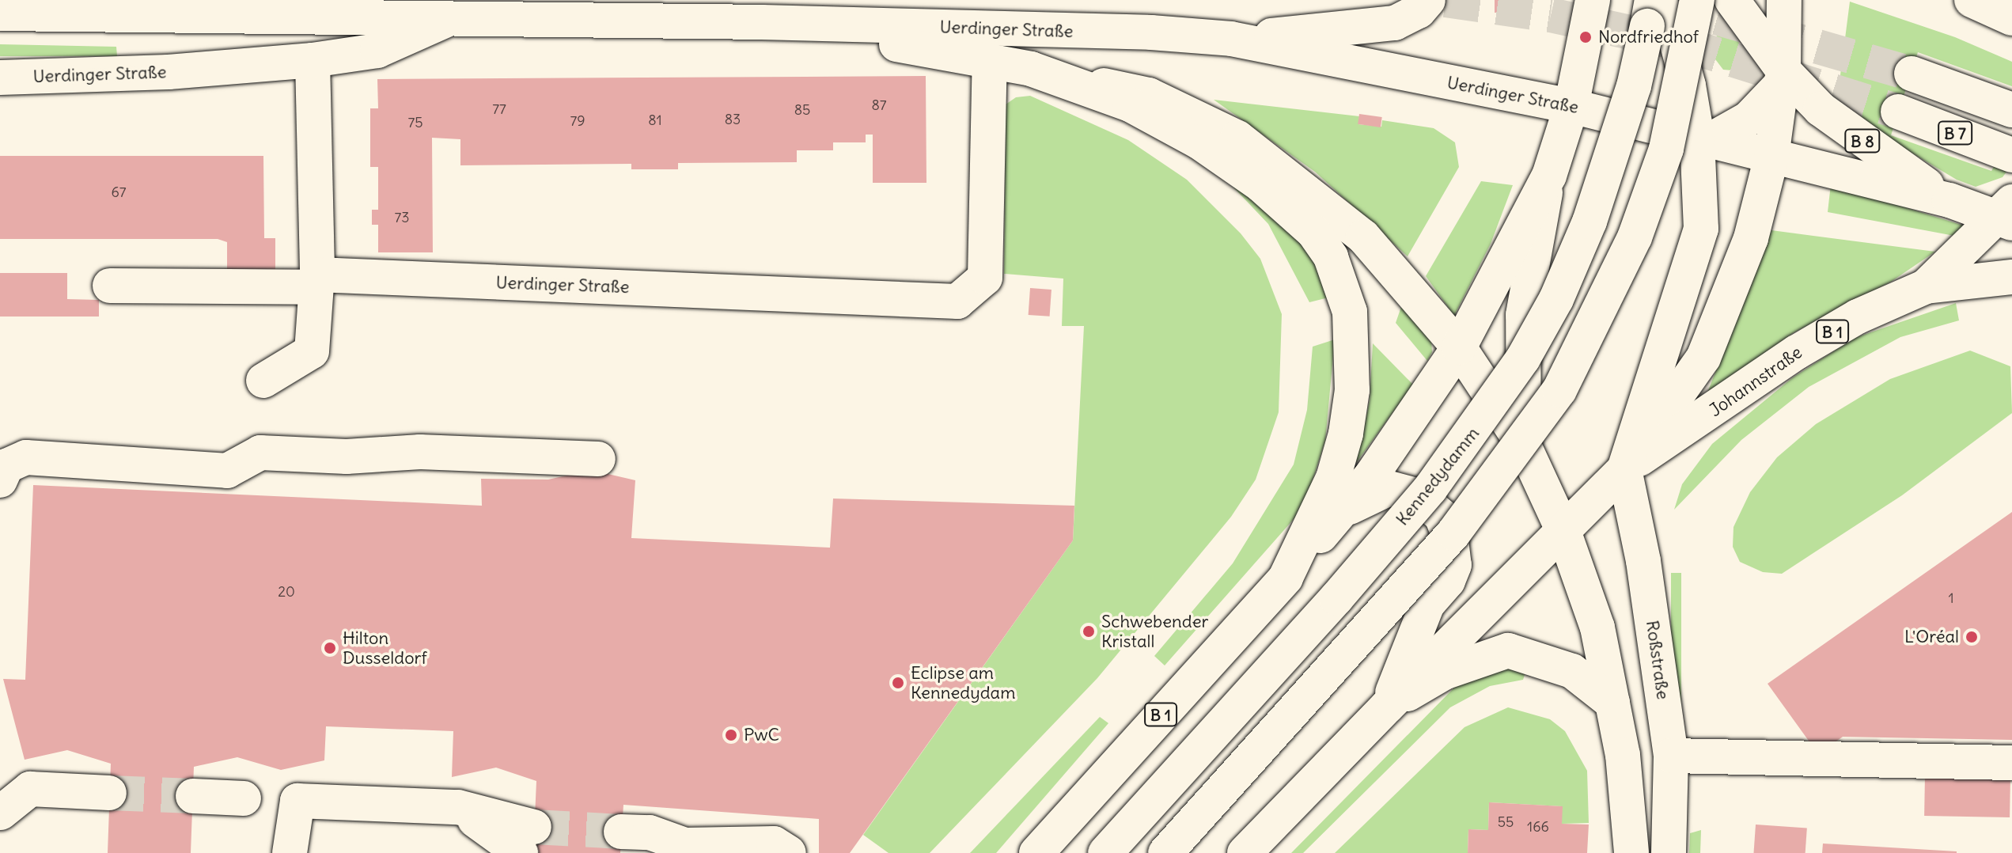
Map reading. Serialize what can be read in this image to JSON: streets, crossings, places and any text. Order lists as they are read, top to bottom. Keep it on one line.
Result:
{"streets":{"main road":["Uerdinger Straße","B 7","B 8","B 1","Johannstraße","Kennedydamm","Roßstraße"]},"crossings":[["Uerdinger Straße","B 1"],["Uerdinger Straße","Johannstraße"],["B 8","Johannstraße"],["B 1","Johannstraße"],["B 1","Roßstraße"],["Johannstraße","Roßstraße"]],"places":["Nordfriedhof","Schwebender Kristall","L'Oréal","Hilton Dusseldorf","Eclipse am Kennedydam","PwC"],"house_numbers":["87","77","85","83","81","79","75","67","73","20","1","55","166"]}
